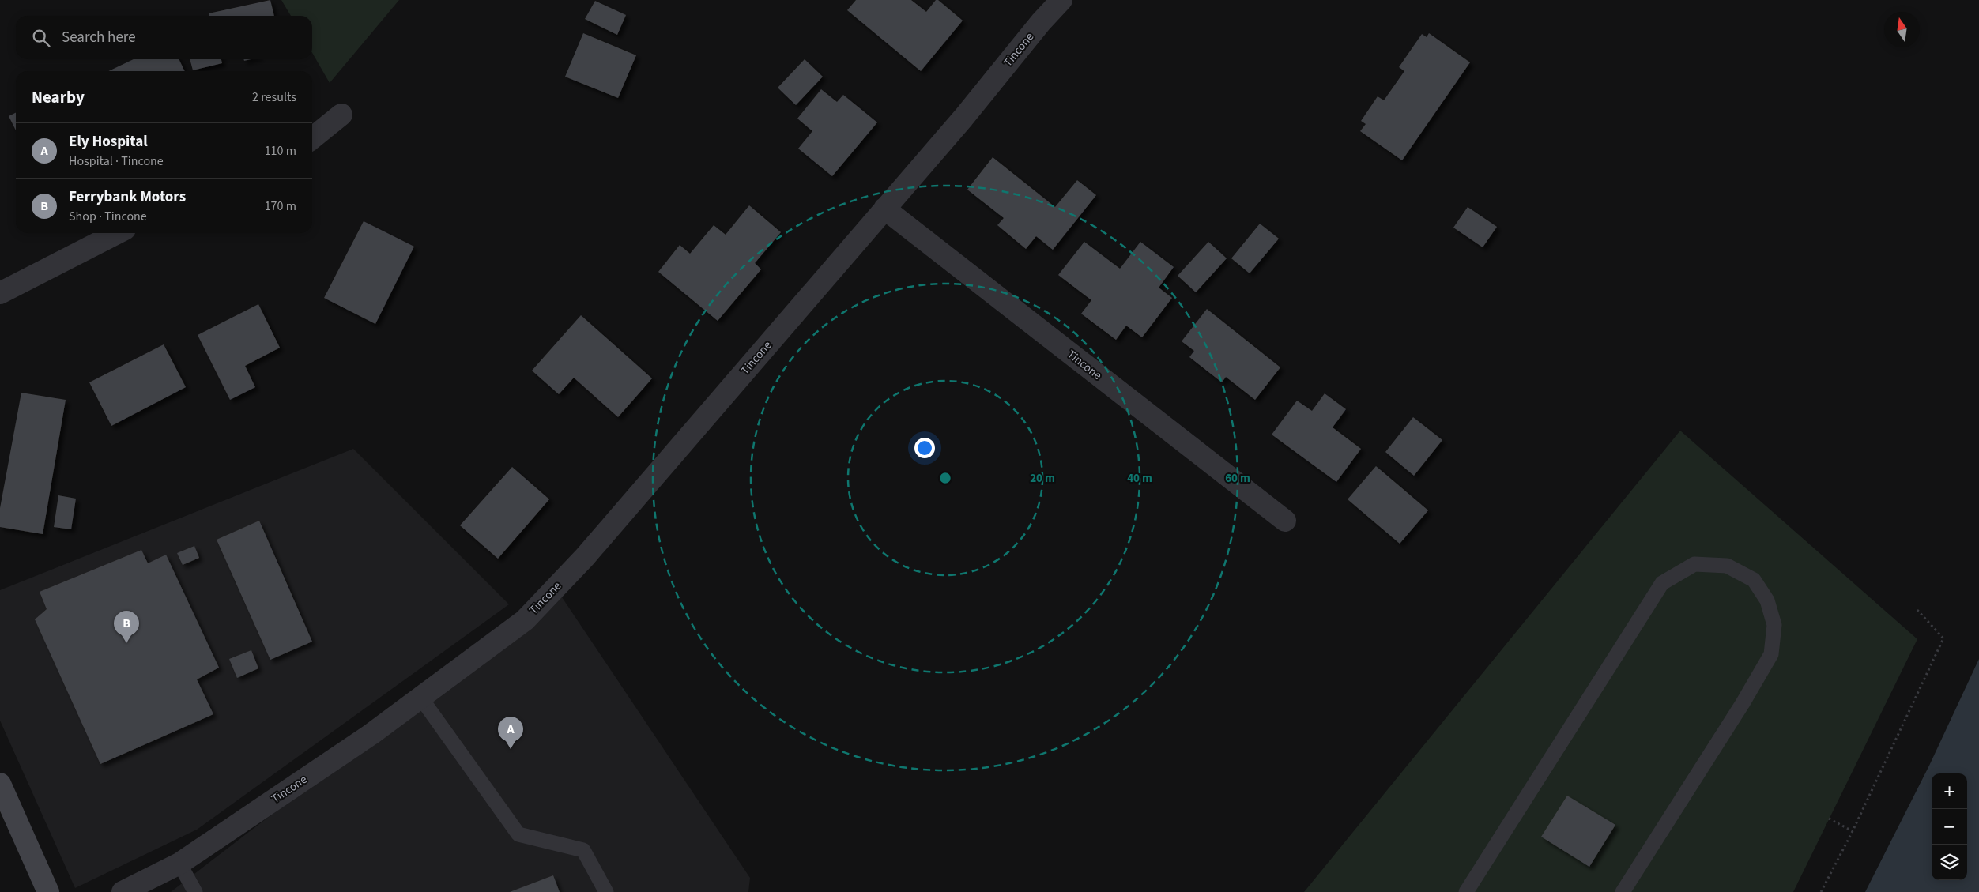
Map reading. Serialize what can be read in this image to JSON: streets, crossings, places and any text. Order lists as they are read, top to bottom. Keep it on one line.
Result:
{"streets":{"street":["Tincone"]},"north":"top","page":{"search":"Search here","heading":["Nearby","2 results"],"list":[{"mark":"A","name":"Ely Hospital","note":"Hospital · Tincone","value":"110 m"},{"mark":"B","name":"Ferrybank Motors","note":"Shop · Tincone","value":"170 m"}],"pins":["B","A"],"map_buttons":["+","−"]},"rings":["20 m","40 m","60 m"]}
